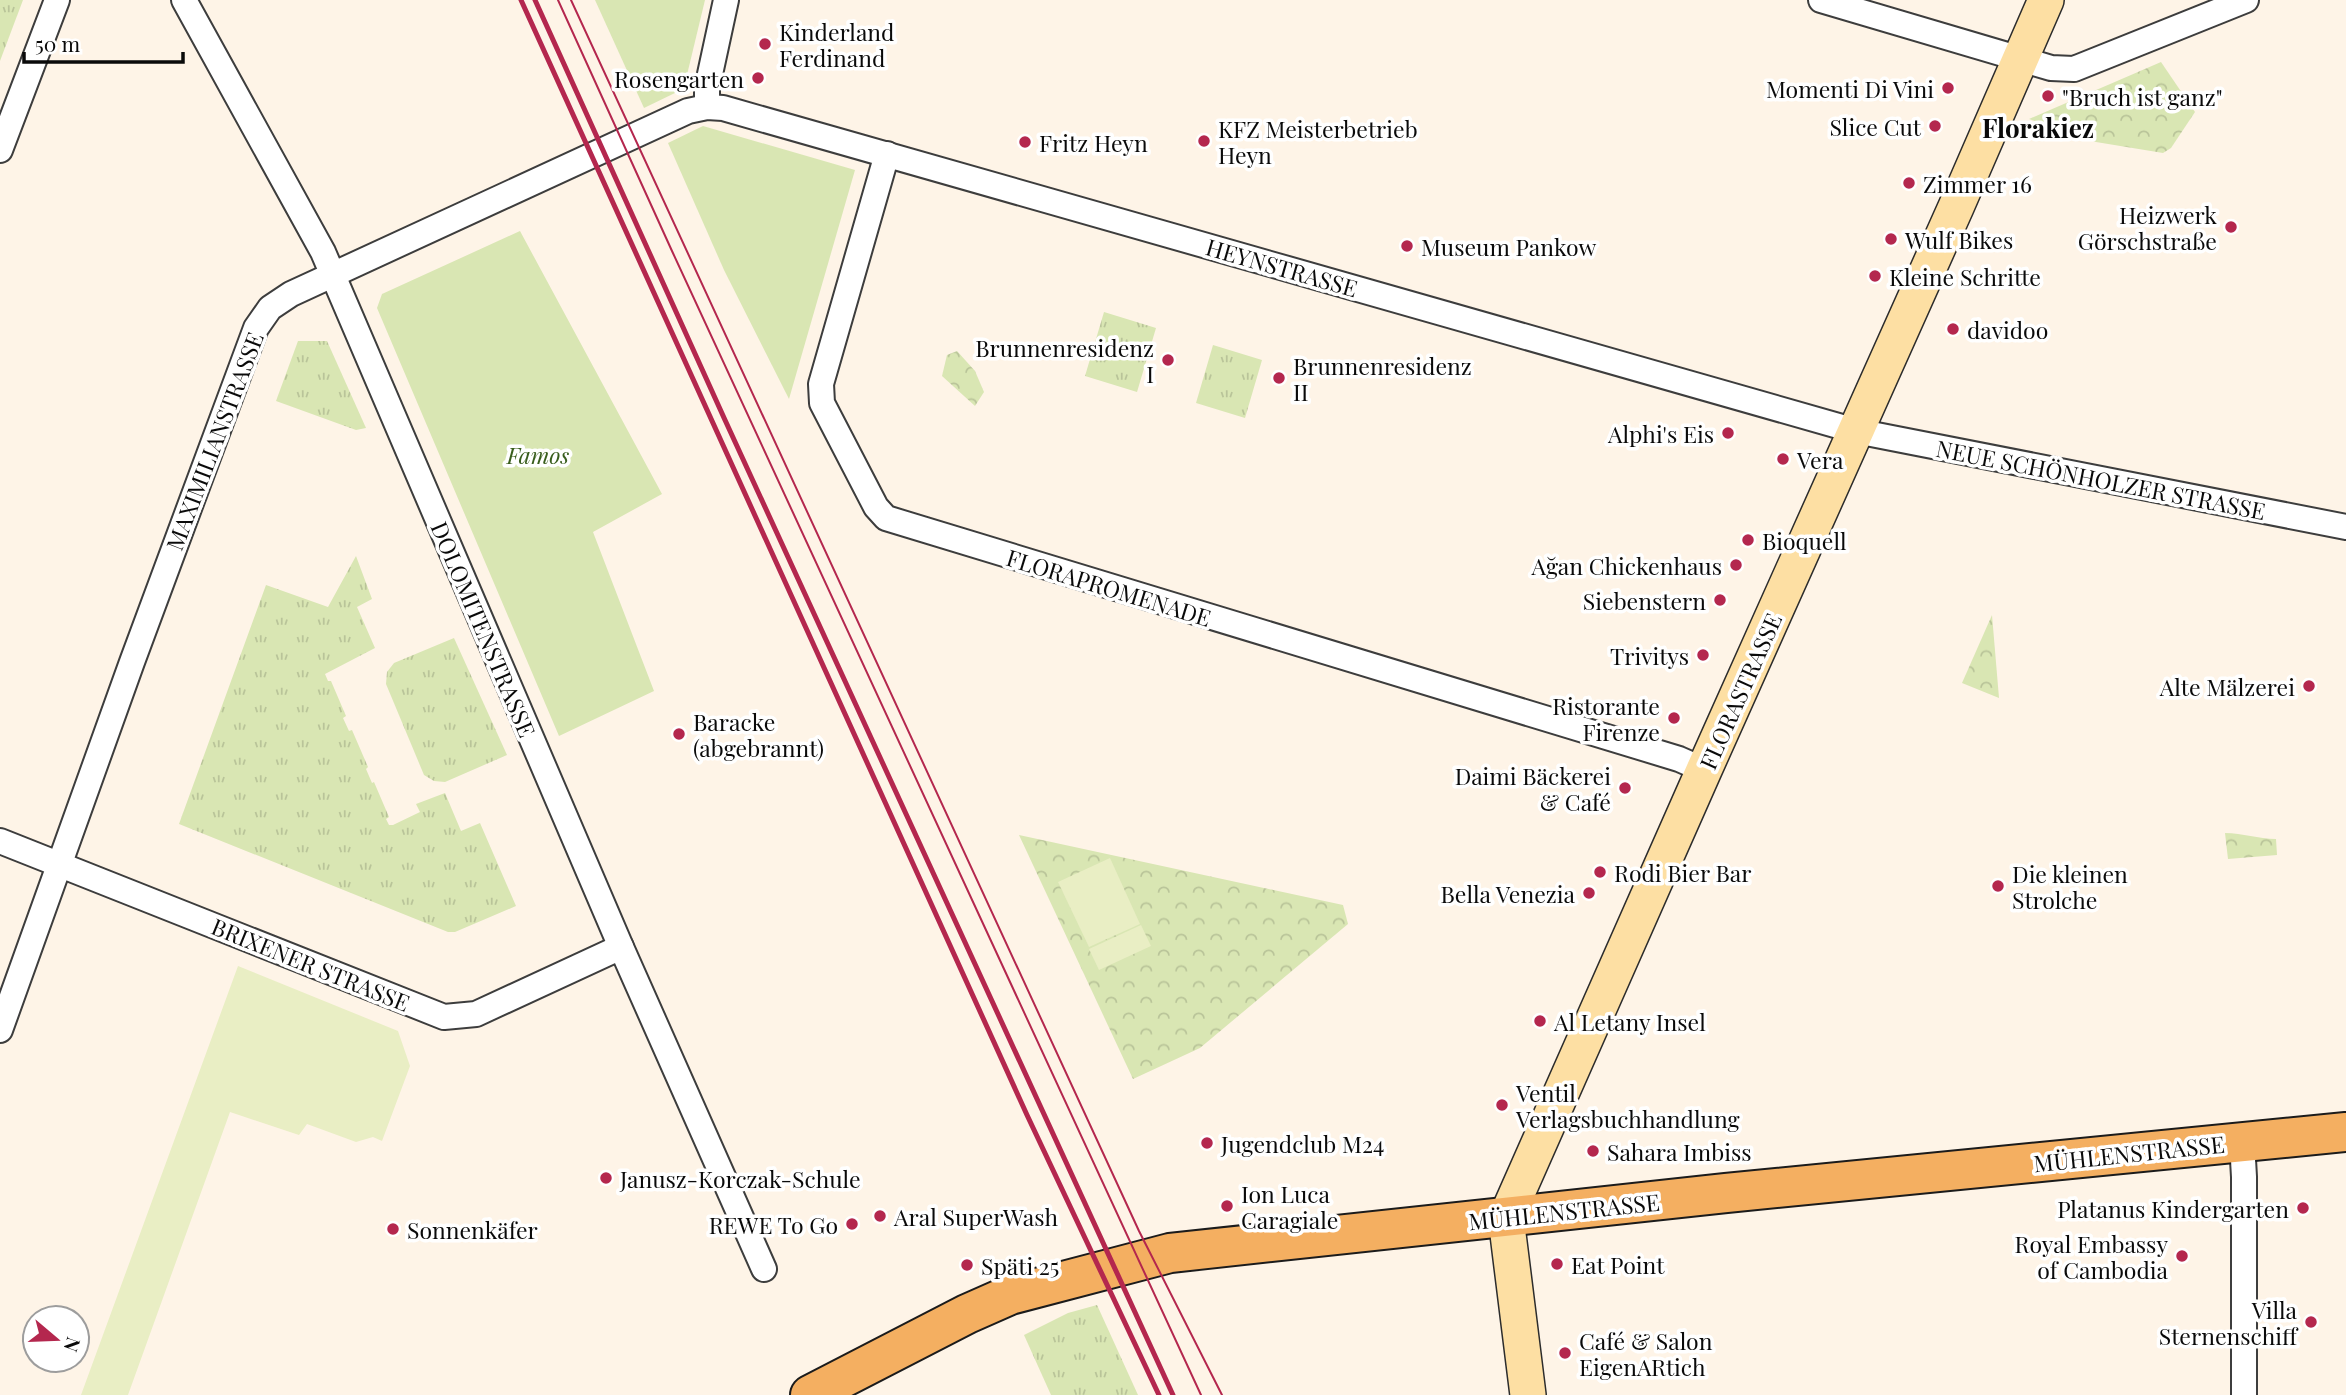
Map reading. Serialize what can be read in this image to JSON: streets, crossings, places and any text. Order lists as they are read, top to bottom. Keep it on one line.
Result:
{"streets":{"main road":["MÜHLENSTRASSE"],"street":["HEYNSTRASSE","MAXIMILIANSTRASSE","NEUE SCHÖNHOLZER STRASSE","FLORAPROMENADE","DOLOMITENSTRASSE","FLORASTRASSE","BRIXENER STRASSE"]},"crossings":[["HEYNSTRASSE","MAXIMILIANSTRASSE"],["HEYNSTRASSE","NEUE SCHÖNHOLZER STRASSE"],["HEYNSTRASSE","FLORAPROMENADE"],["HEYNSTRASSE","FLORASTRASSE"],["MAXIMILIANSTRASSE","DOLOMITENSTRASSE"],["MAXIMILIANSTRASSE","BRIXENER STRASSE"],["NEUE SCHÖNHOLZER STRASSE","FLORASTRASSE"],["FLORAPROMENADE","FLORASTRASSE"],["DOLOMITENSTRASSE","BRIXENER STRASSE"],["FLORASTRASSE","MÜHLENSTRASSE"]],"districts":["Florakiez"],"parks":["Famos"],"places":["Kinderland Ferdinand","Rosengarten","Momenti Di Vini","\"Bruch ist ganz\"","Slice Cut","KFZ Meisterbetrieb Heyn","Fritz Heyn","Zimmer 16","Heizwerk Görschstraße","Wulf Bikes","Museum Pankow","Kleine Schritte","davidoo","Brunnenresidenz I","Brunnenresidenz II","Alphi's Eis","Vera","Bioquell","Ağan Chickenhaus","Siebenstern","Trivitys","Alte Mälzerei","Ristorante Firenze","Baracke (abgebrannt)","Daimi Bäckerei & Café","Rodi Bier Bar","Die kleinen Strolche","Bella Venezia","Al Letany Insel","Ventil Verlagsbuchhandlung","Jugendclub M24","Sahara Imbiss","Janusz-Korczak-Schule","Ion Luca Caragiale","Platanus Kindergarten","Aral SuperWash","REWE To Go","Sonnenkäfer","Royal Embassy of Cambodia","Eat Point","Späti 25","Villa Sternenschiff","Café & Salon EigenARtich"],"scale_bar":"50 m","north":"right"}
